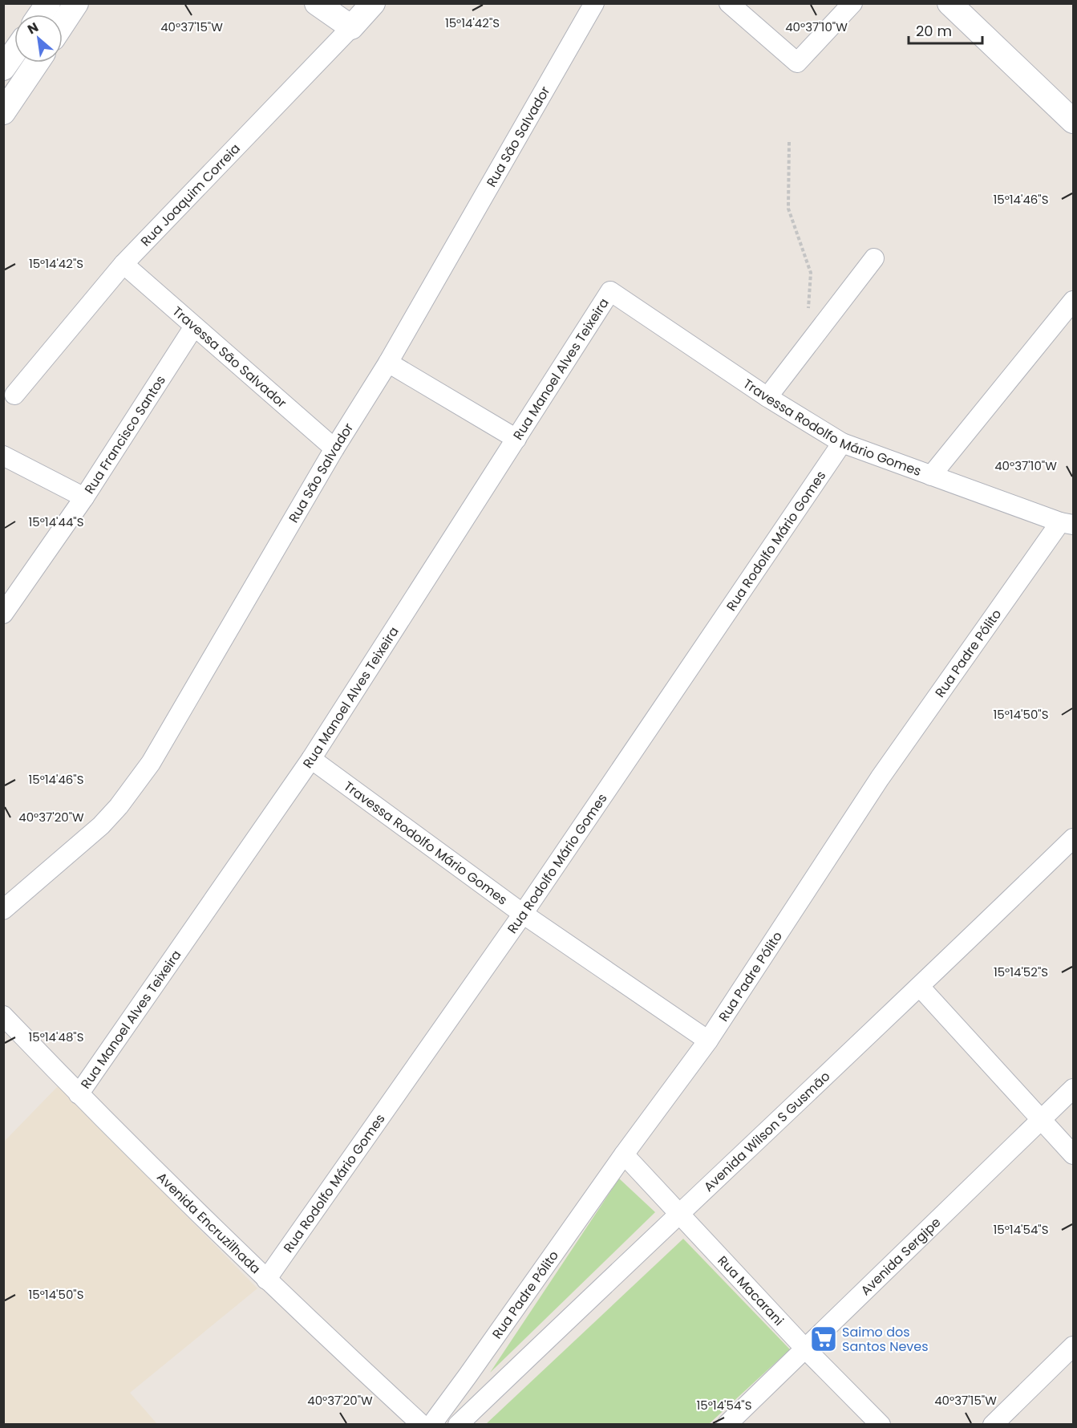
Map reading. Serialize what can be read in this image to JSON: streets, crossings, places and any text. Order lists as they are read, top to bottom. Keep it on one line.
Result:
{"streets":{"street":["Rua São Salvador","Rua Joaquim Correia","Travessa São Salvador","Rua Manoel Alves Teixeira","Travessa Rodolfo Mário Gomes","Rua Francisco Santos","Rua Rodolfo Mário Gomes","Rua Padre Pólito","Avenida Wilson S Gusmão","Avenida Encruzilhada","Avenida Sergipe","Rua Macarani"]},"crossings":[["Rua São Salvador","Travessa São Salvador"],["Rua Joaquim Correia","Travessa São Salvador"],["Travessa São Salvador","Rua Francisco Santos"],["Rua Manoel Alves Teixeira","Travessa Rodolfo Mário Gomes"],["Rua Manoel Alves Teixeira","Avenida Encruzilhada"],["Travessa Rodolfo Mário Gomes","Rua Rodolfo Mário Gomes"],["Travessa Rodolfo Mário Gomes","Rua Padre Pólito"],["Rua Rodolfo Mário Gomes","Avenida Encruzilhada"],["Rua Padre Pólito","Avenida Encruzilhada"],["Rua Padre Pólito","Rua Macarani"],["Avenida Wilson S Gusmão","Rua Macarani"],["Avenida Sergipe","Rua Macarani"]],"places":{"supermarket":["Saimo dos Santos Neves"]},"scale_bar":"20 m","north":"top left","coordinates":["15°14'42\"S","40°37'15\"W","40°37'10\"W","15°14'46\"S","15°14'44\"S","15°14'50\"S","40°37'20\"W","15°14'52\"S","15°14'48\"S","15°14'54\"S"]}
